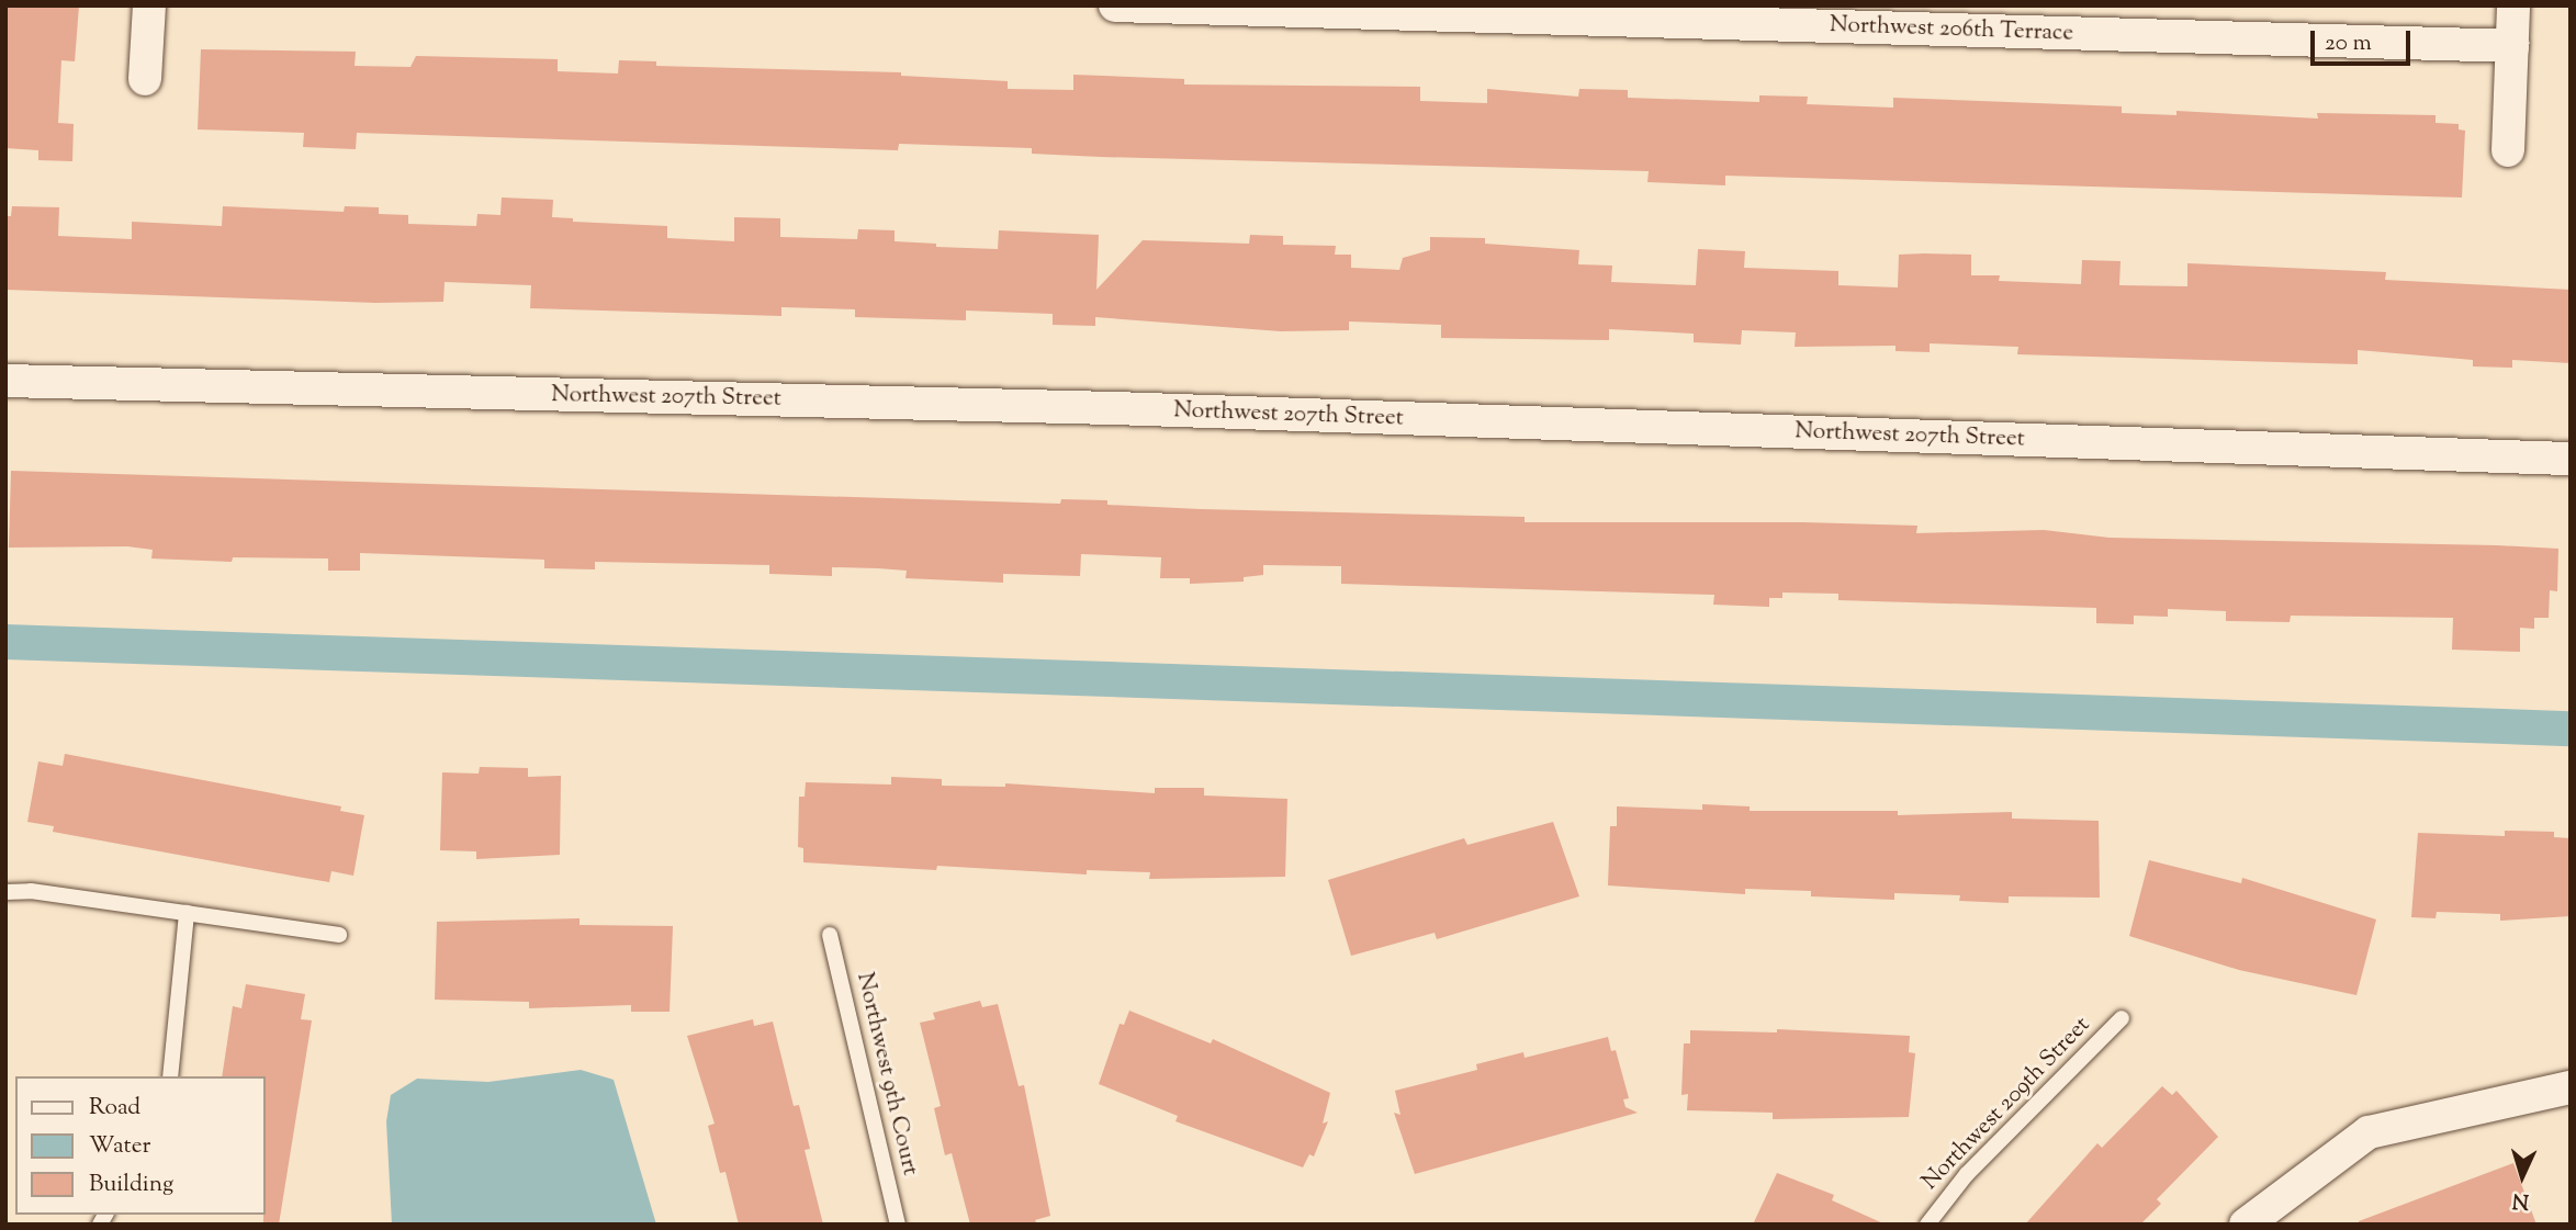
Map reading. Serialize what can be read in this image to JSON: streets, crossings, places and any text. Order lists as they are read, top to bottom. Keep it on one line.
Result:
{"streets":{"street":["Northwest 206th Terrace","Northwest 207th Street"],"lane":["Northwest 9th Court","Northwest 209th Street"]},"legend":["Road","Water","Building"],"scale_bar":"20 m","north":"bottom"}
